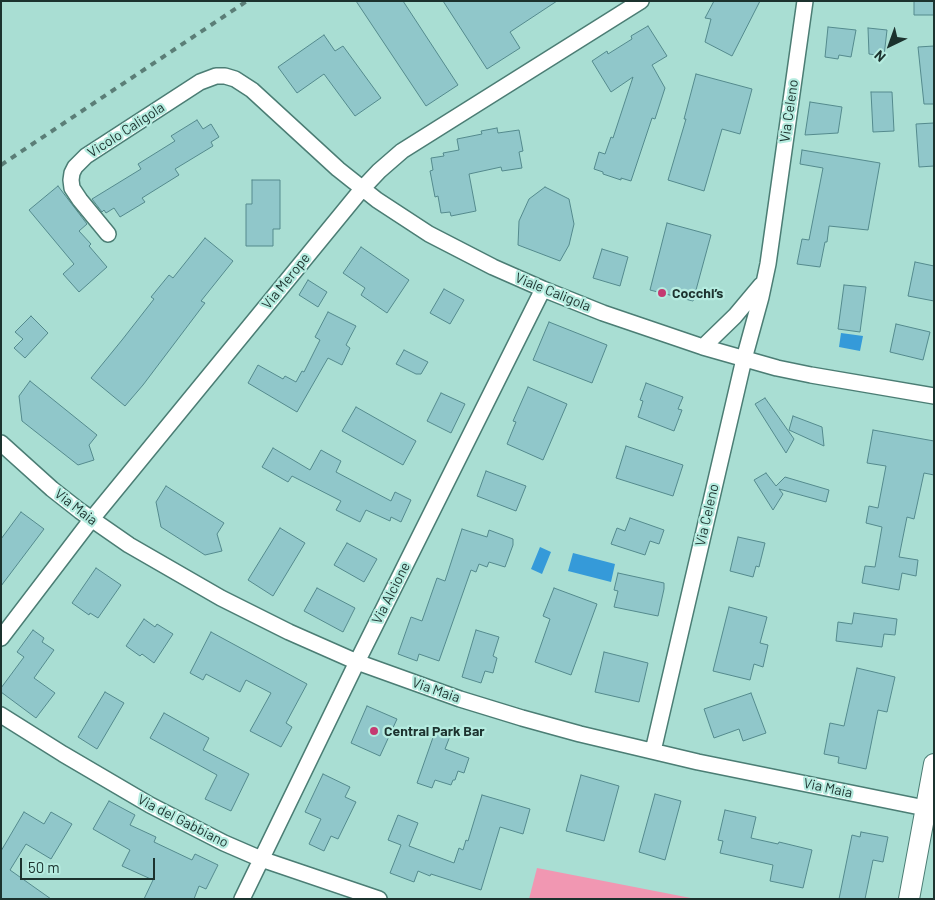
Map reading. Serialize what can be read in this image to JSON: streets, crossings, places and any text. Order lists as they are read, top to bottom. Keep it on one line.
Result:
{"streets":{"street":["Via Celeno","Vicolo Caligola","Via Merope","Viale Caligola","Via Maia","Via Alcione","Via del Gabbiano"]},"crossings":[["Via Celeno","Viale Caligola"],["Via Celeno","Via Maia"],["Vicolo Caligola","Viale Caligola"],["Via Merope","Viale Caligola"],["Via Merope","Via Maia"],["Viale Caligola","Via Alcione"],["Via Maia","Via Alcione"],["Via Alcione","Via del Gabbiano"]],"places":["Cocchi’s","Central Park Bar"],"scale_bar":"50 m","north":"bottom left"}
